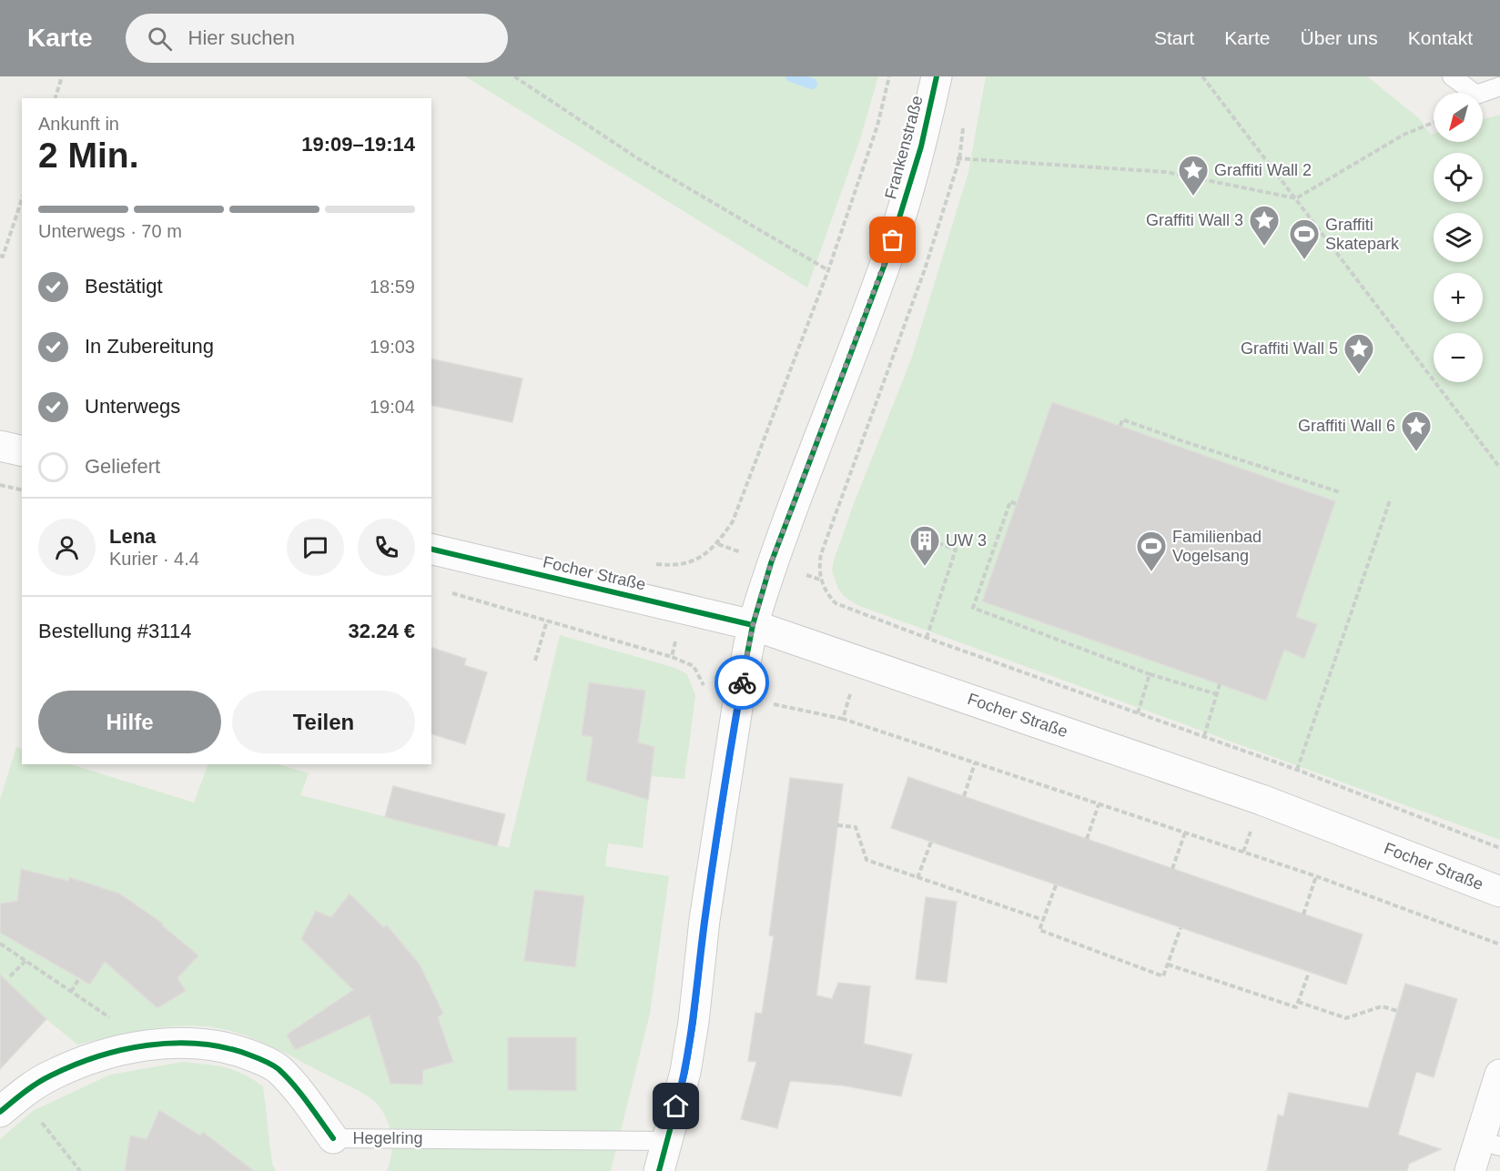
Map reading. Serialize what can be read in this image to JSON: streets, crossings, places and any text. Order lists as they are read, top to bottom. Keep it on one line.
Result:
{"streets":{"street":["Frankenstraße","Focher Straße","Hegelring"]},"crossings":[["Frankenstraße","Focher Straße"],["Frankenstraße","Hegelring"]],"places":{"place":["Graffiti Wall 2","Graffiti Wall 3","Graffiti Wall 5","Graffiti Wall 6"],"sports":["Graffiti Skatepark","Familienbad Vogelsang"],"building":["UW 3"]},"north":"bottom left","page":{"header":"Karte","search":"Hier suchen","nav":["Start","Karte","Über uns","Kontakt"],"map_buttons":["+","−"],"heading":["2 Min.","Ankunft in","19:09–19:14"],"panel":["Lena","Kurier · 4.4","Bestellung #3114","32.24 €"],"bar":"Unterwegs · 70 m","list":[["Bestätigt","18:59"],["In Zubereitung","19:03"],["Unterwegs","19:04"],"Geliefert"],"buttons":["Hilfe","Teilen"]}}
